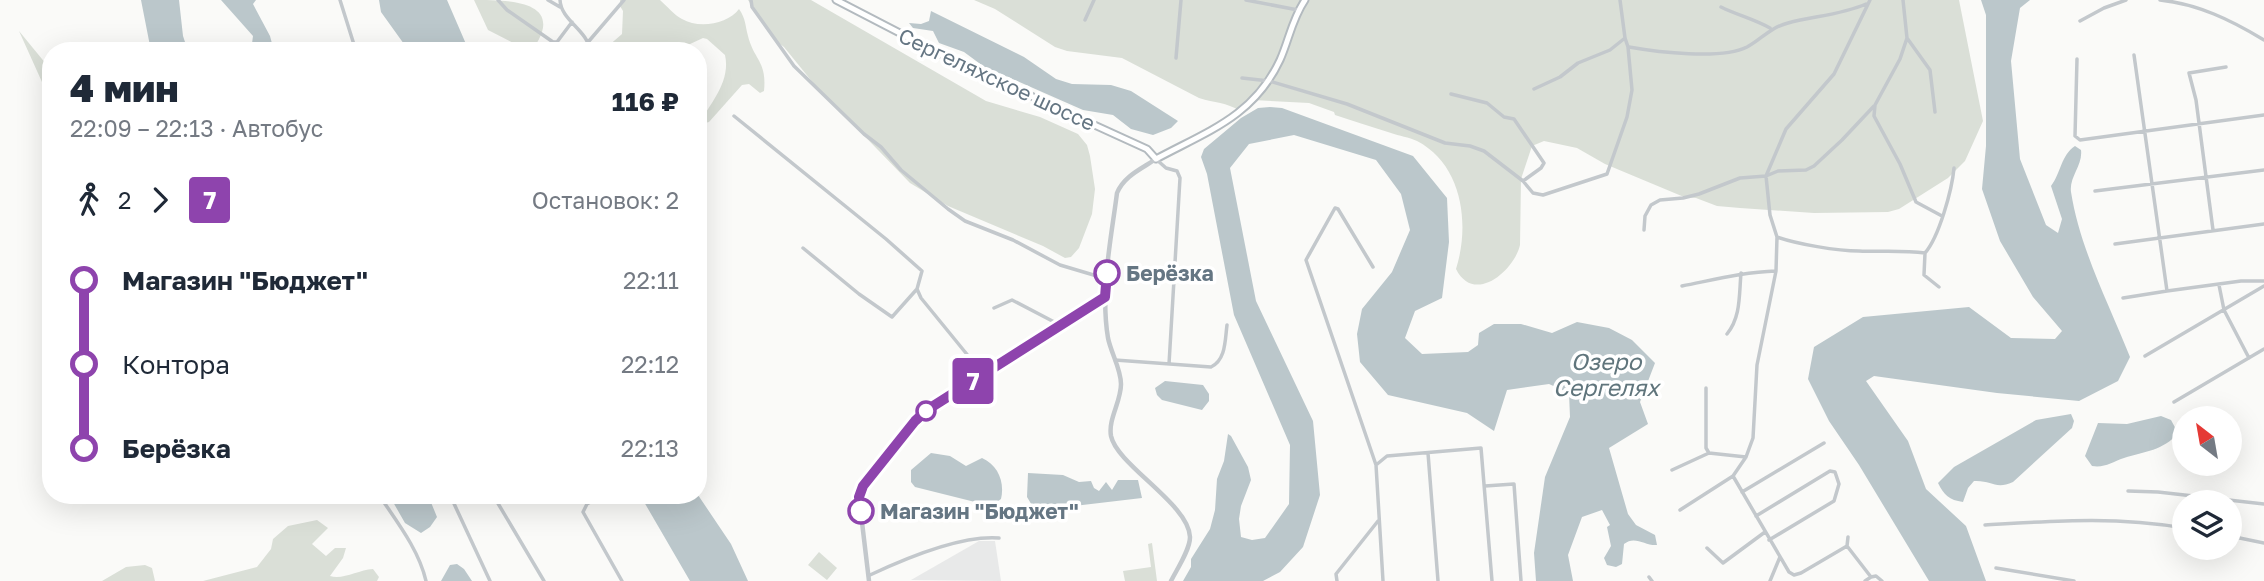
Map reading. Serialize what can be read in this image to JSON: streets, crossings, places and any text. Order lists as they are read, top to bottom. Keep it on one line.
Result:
{"streets":{"main road":["Сергеляхское шоссе"]},"water":["Озеро Сергелях"],"places":["Берёзка","Магазин \"Бюджет\""],"lines":["bus line 7"],"north":"top left","page":{"on_map":"7","heading":["4 мин","22:09 – 22:13 · Автобус","116 ₽"],"legs":["2","7","Остановок: 2"],"list":[{"name":"Магазин \"Бюджет\"","value":"22:11"},{"name":"Контора","value":"22:12"},{"name":"Берёзка","value":"22:13"}]}}
